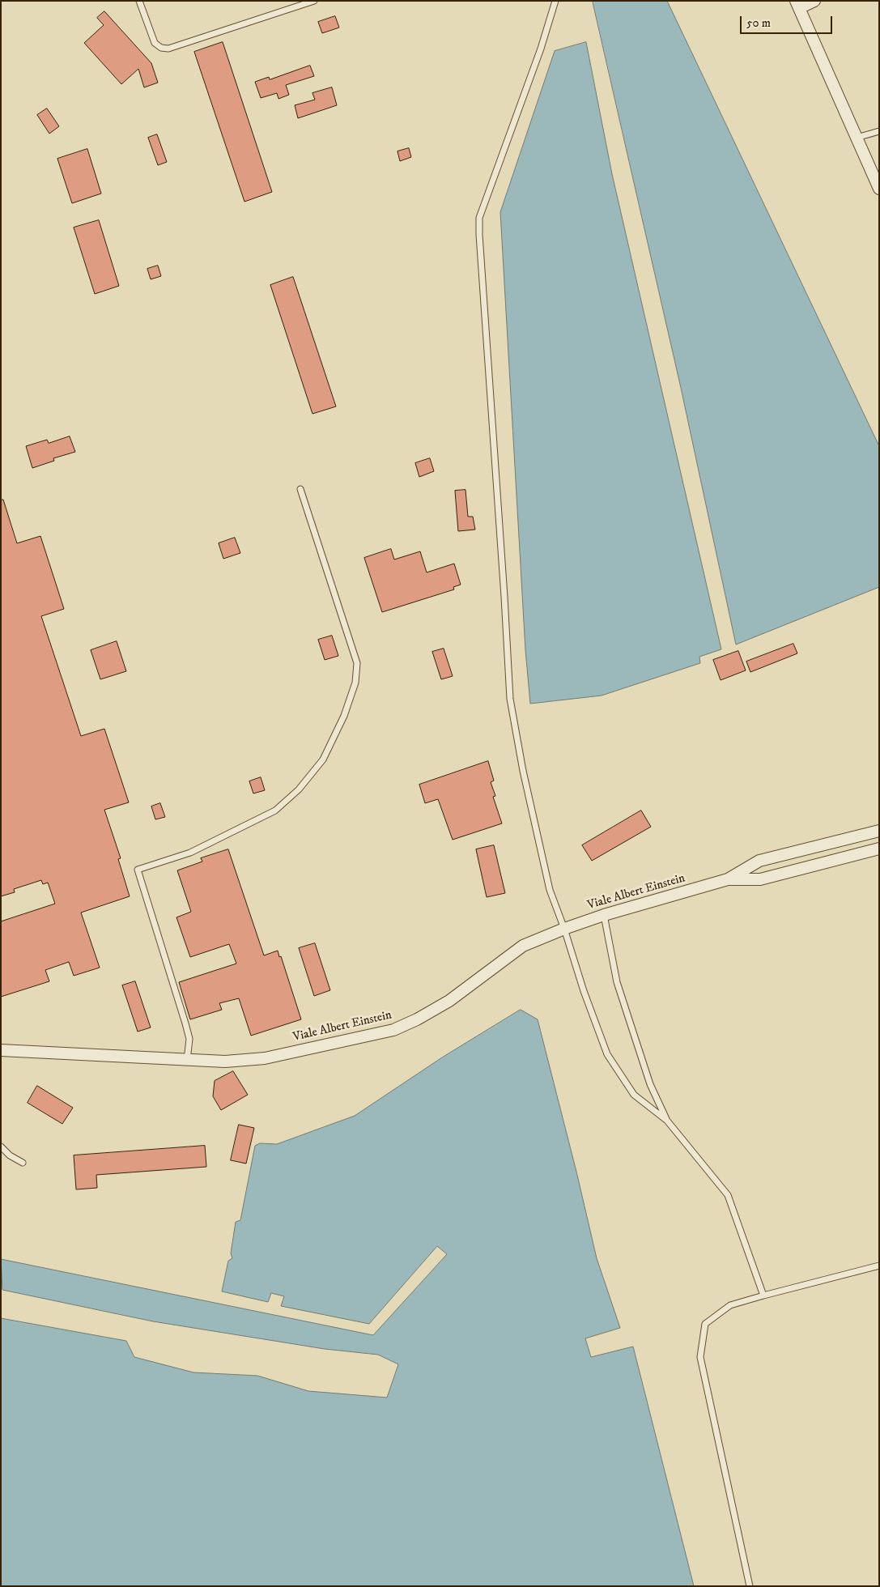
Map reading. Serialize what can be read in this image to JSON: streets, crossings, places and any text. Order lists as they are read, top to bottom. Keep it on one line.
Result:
{"streets":{"street":["Viale Albert Einstein"]},"scale_bar":"50 m"}
